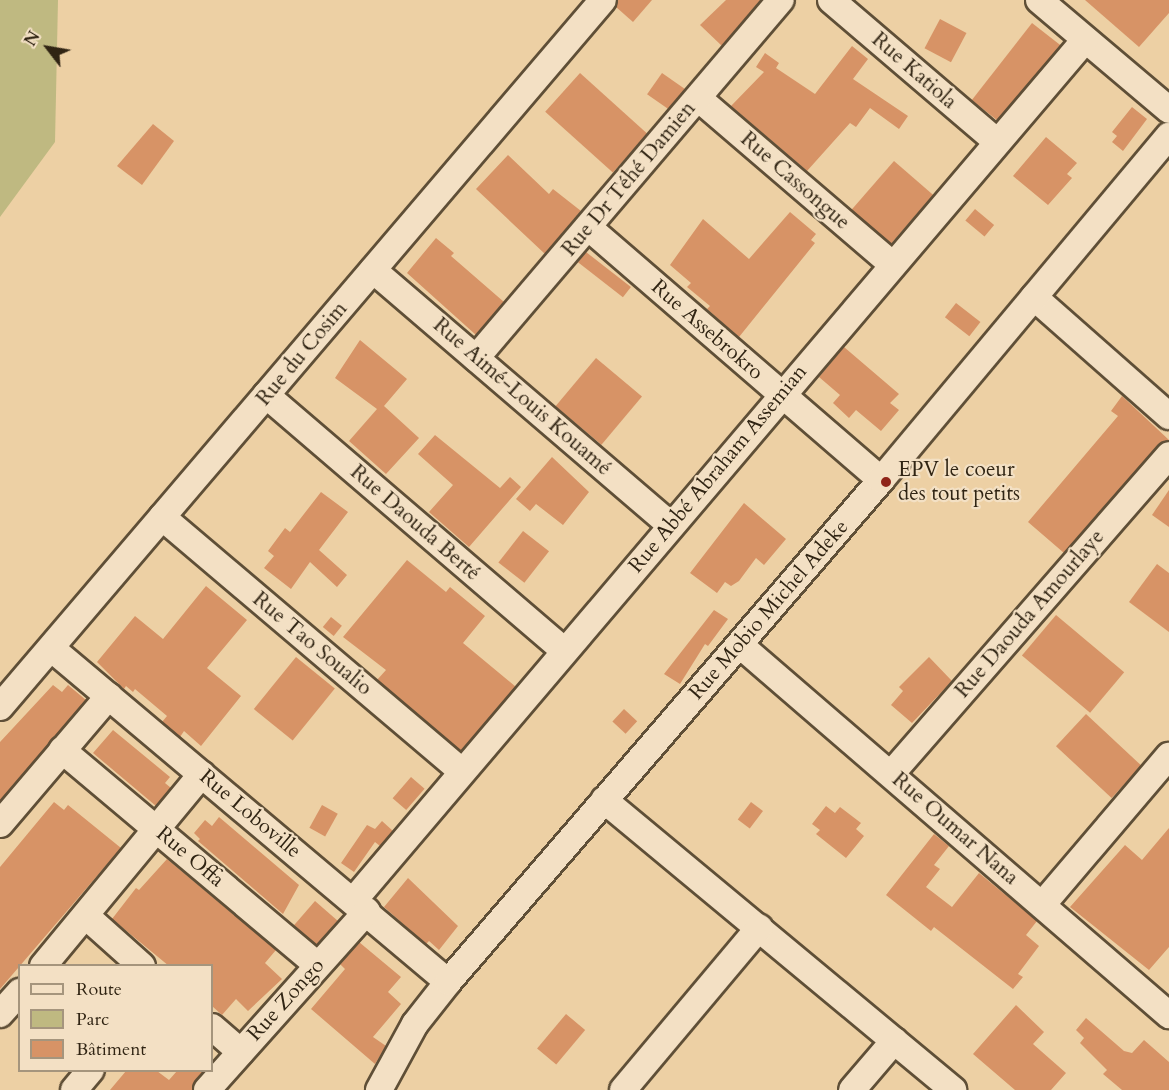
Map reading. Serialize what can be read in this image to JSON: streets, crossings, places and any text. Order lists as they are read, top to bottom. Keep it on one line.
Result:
{"streets":{"street":["Rue Katiola","Rue Dr Téhé Damien","Rue Cassongue","Rue Assebrokro","Rue du Cosim","Rue Aimé-Louis Kouamé","Rue Abbé Abraham Assemian","Rue Daouda Berté","Rue Mobio Michel Adeke","Rue Daouda Amourlaye","Rue Tao Soualio","Rue Loboville","Rue Oumar Nana","Rue Offa","Rue Zongo"]},"crossings":[["Rue Katiola","Rue Abbé Abraham Assemian"],["Rue Dr Téhé Damien","Rue Cassongue"],["Rue Dr Téhé Damien","Rue Assebrokro"],["Rue Dr Téhé Damien","Rue Aimé-Louis Kouamé"],["Rue Cassongue","Rue Abbé Abraham Assemian"],["Rue Assebrokro","Rue Abbé Abraham Assemian"],["Rue Assebrokro","Rue Mobio Michel Adeke"],["Rue du Cosim","Rue Aimé-Louis Kouamé"],["Rue du Cosim","Rue Daouda Berté"],["Rue du Cosim","Rue Tao Soualio"],["Rue du Cosim","Rue Loboville"],["Rue Aimé-Louis Kouamé","Rue Abbé Abraham Assemian"],["Rue Abbé Abraham Assemian","Rue Daouda Berté"],["Rue Abbé Abraham Assemian","Rue Tao Soualio"],["Rue Abbé Abraham Assemian","Rue Loboville"],["Rue Abbé Abraham Assemian","Rue Zongo"],["Rue Mobio Michel Adeke","Rue Loboville"],["Rue Mobio Michel Adeke","Rue Oumar Nana"],["Rue Daouda Amourlaye","Rue Oumar Nana"],["Rue Loboville","Rue Zongo"],["Rue Offa","Rue Zongo"]],"places":["EPV le coeur des tout petits"],"legend":["Route","Parc","Bâtiment"],"north":"top left"}
